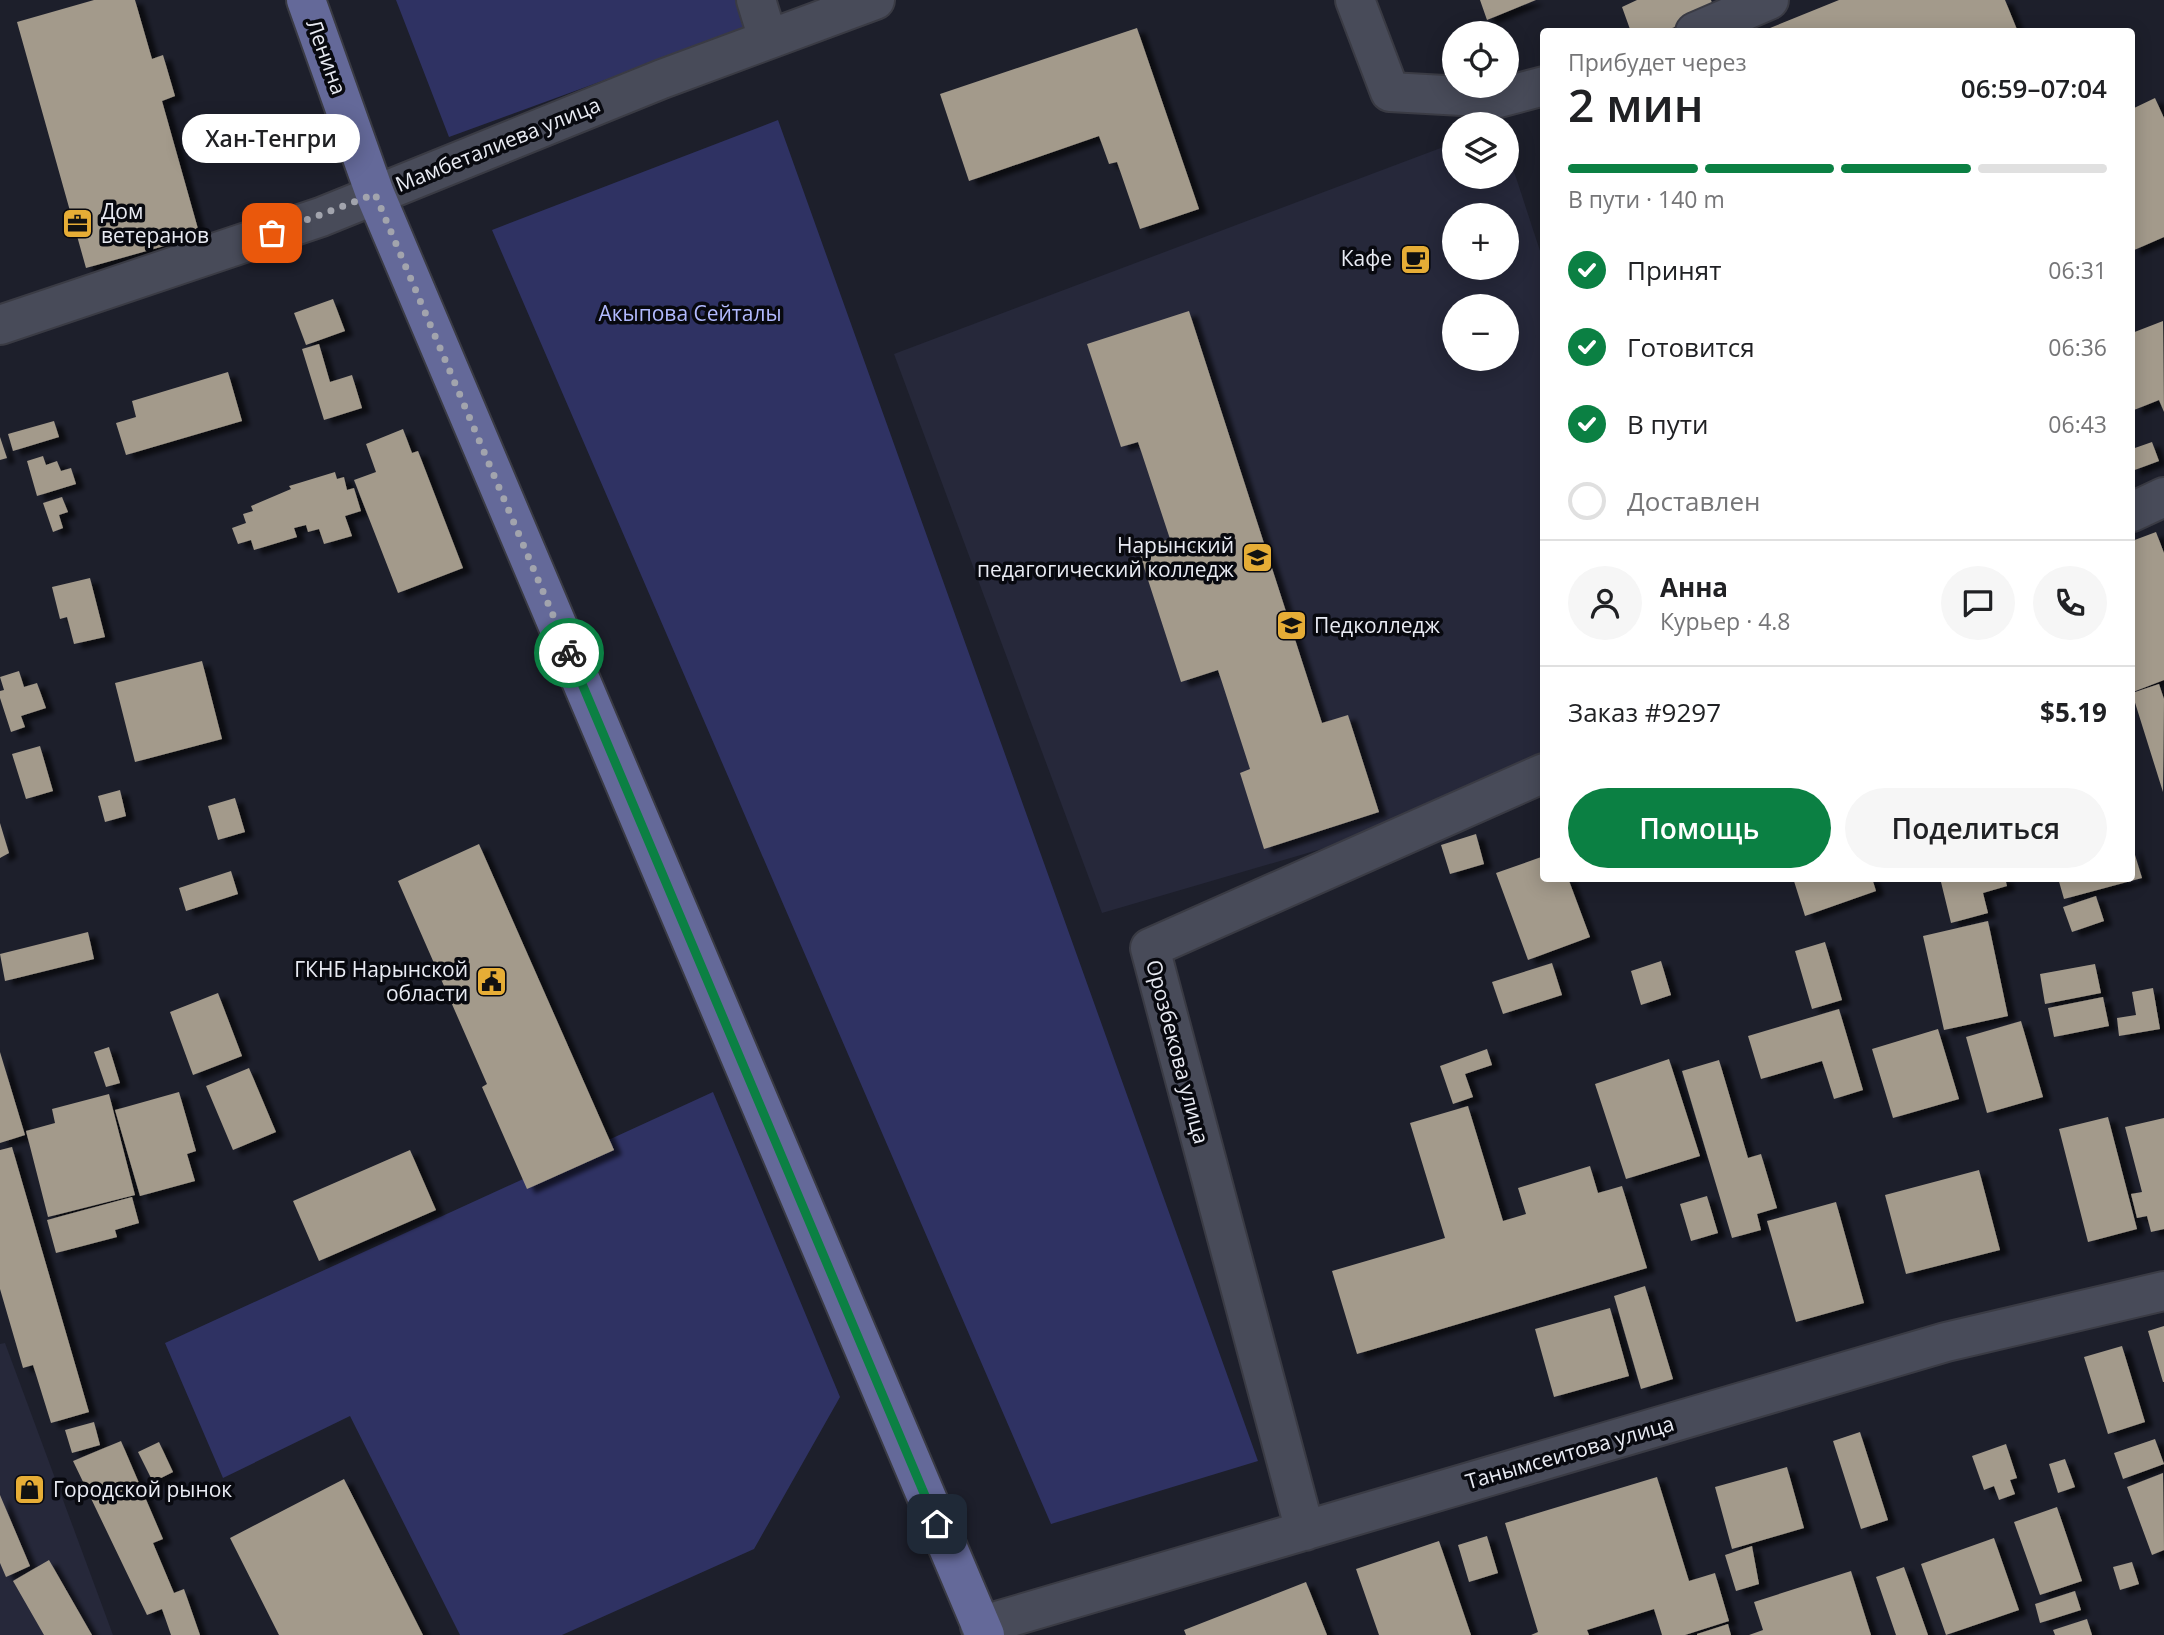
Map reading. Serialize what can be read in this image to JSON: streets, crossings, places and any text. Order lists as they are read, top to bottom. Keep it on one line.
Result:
{"streets":{"main road":["Ленина"],"street":["Мамбеталиева улица","Орозбекова улица","Танымсеитова улица"]},"crossings":[["Ленина","Мамбеталиева улица"],["Ленина","Танымсеитова улица"],["Орозбекова улица","Танымсеитова улица"]],"parks":["Акыпова Сейталы"],"places":{"office":["Дом ветеранов"],"other":["Хан-Тенгри"],"cafe":["Кафе"],"school or university":["Нарынский педагогический колледж","Педколледж"],"public building":["ГКНБ Нарынской области"],"shop":["Городской рынок"]},"page":{"map_buttons":["+","−"],"heading":["2 мин","Прибудет через","06:59–07:04"],"panel":["Анна","Курьер · 4.8","Заказ #9297","$5.19"],"bubble":"Хан-Тенгри","bar":"В пути · 140 m","list":[["Принят","06:31"],["Готовится","06:36"],["В пути","06:43"],"Доставлен"],"buttons":["Помощь","Поделиться"]}}
